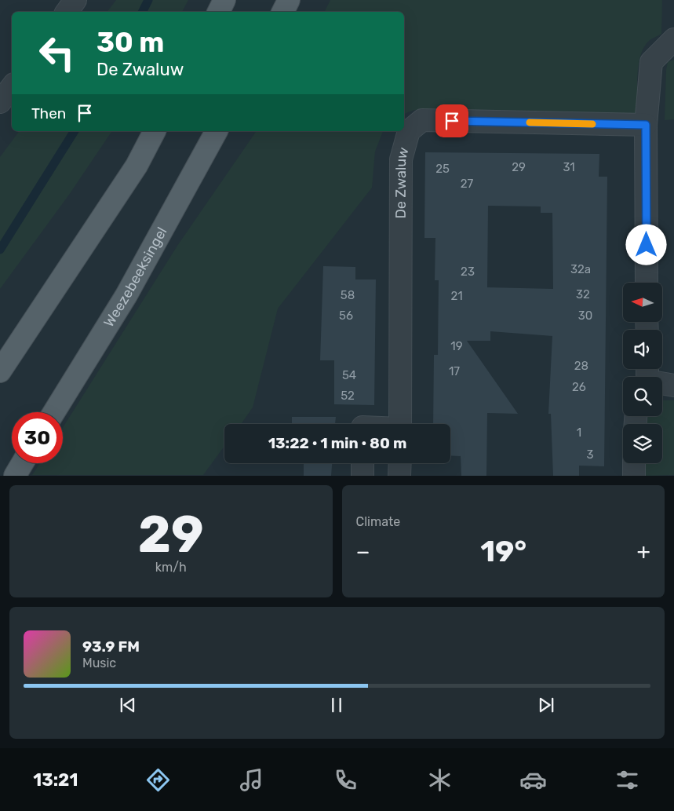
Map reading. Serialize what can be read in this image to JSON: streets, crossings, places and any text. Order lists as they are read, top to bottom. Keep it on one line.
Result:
{"streets":{"main road":["Weezebeeksingel"],"street":["De Zwaluw"]},"house_numbers":["29","31","25","27","32a","23","32","58","21","56","30","19","28","17","54","26","52","1","3"],"north":"left","page":{"turn":["30 m","De Zwaluw"],"then":"Then","limit":"30","trip":"13:22 · 1 min · 80 m","tile":[["29","km/h"],"Climate"],"heat":["−","19°","+"],"song":["93.9 FM","Music"],"tabs":"13:21"}}
